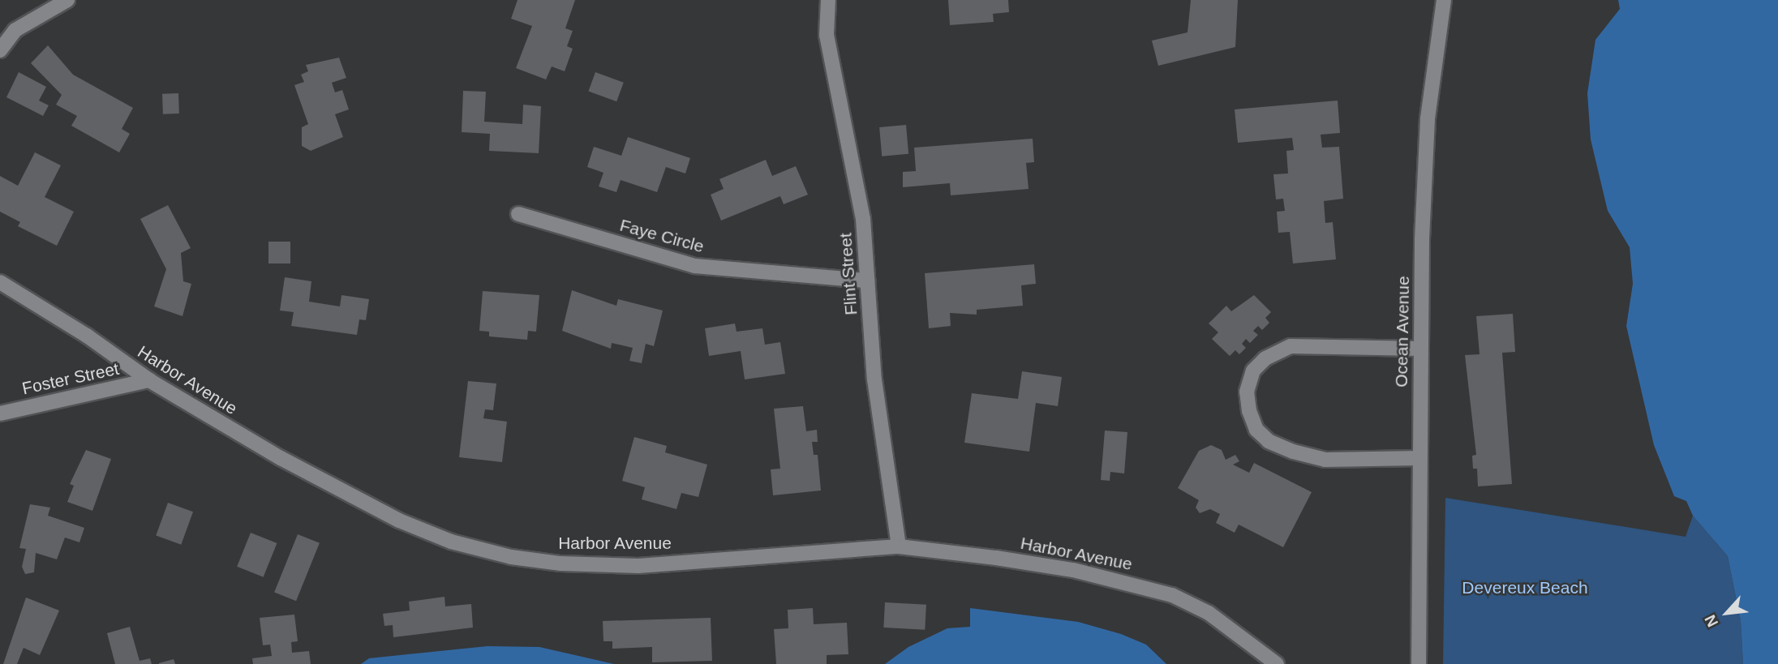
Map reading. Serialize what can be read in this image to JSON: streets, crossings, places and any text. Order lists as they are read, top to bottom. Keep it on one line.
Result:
{"streets":{"main road":["Faye Circle","Flint Street","Ocean Avenue","Foster Street","Harbor Avenue"]},"crossings":[["Faye Circle","Flint Street"],["Flint Street","Harbor Avenue"],["Foster Street","Harbor Avenue"]],"parks":["Devereux Beach"],"north":"bottom left"}
